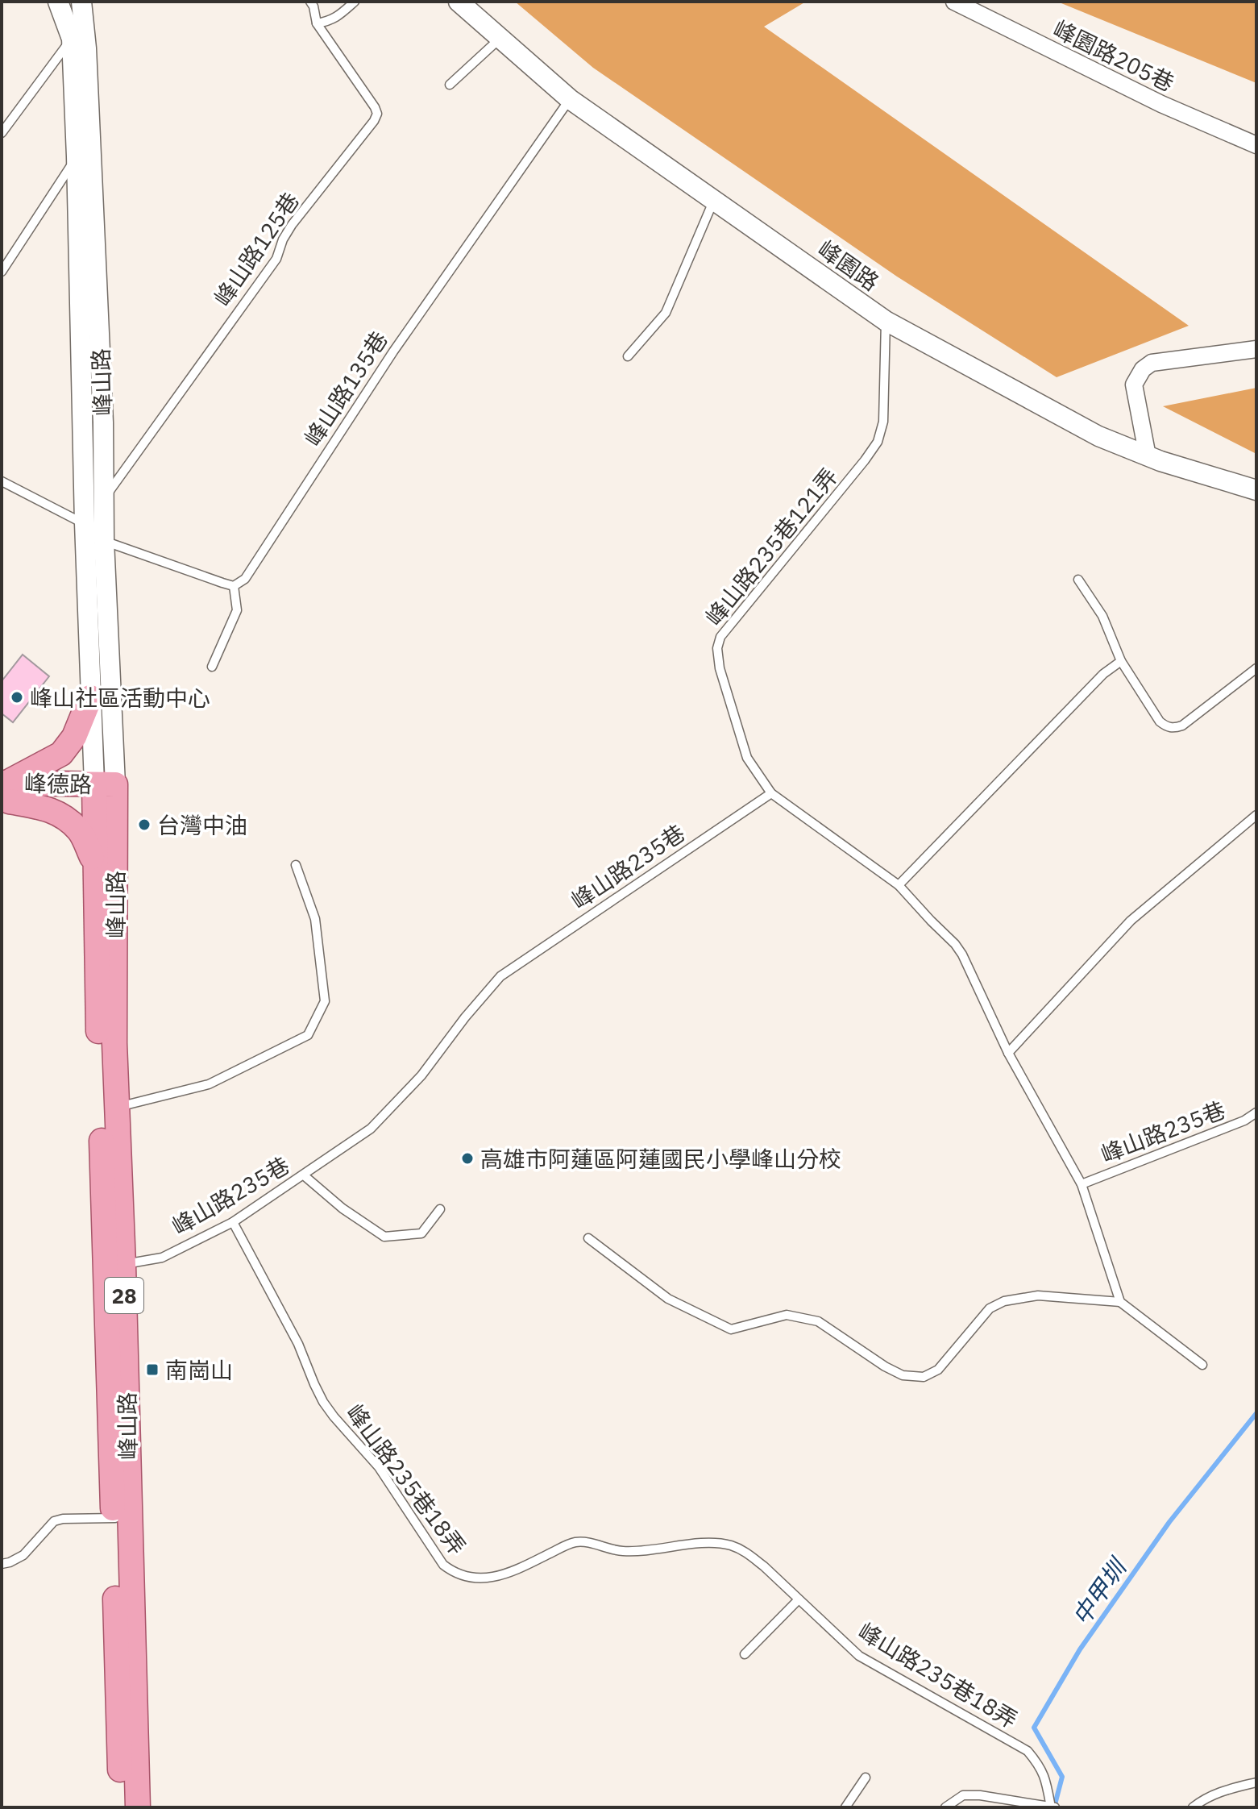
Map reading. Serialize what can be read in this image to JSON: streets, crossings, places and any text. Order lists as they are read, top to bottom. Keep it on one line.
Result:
{"streets":{"main road":["峰山路","峰德路","28"],"street":["峰園路205巷","峰園路"],"lane":["峰山路125巷","峰山路135巷","峰山路235巷121弄","峰山路235巷","峰山路235巷18弄"]},"crossings":[["峰山路125巷","峰山路"],["峰園路","峰山路135巷"],["峰園路","峰山路235巷121弄"],["峰山路","峰德路"],["峰山路","峰山路235巷"],["峰山路235巷121弄","峰山路235巷"],["峰山路235巷","峰山路235巷18弄"]],"water":["中甲圳"],"places":{"other":["峰山社區活動中心","台灣中油","高雄市阿蓮區阿蓮國民小學峰山分校"],"transit":["南崗山"]}}
